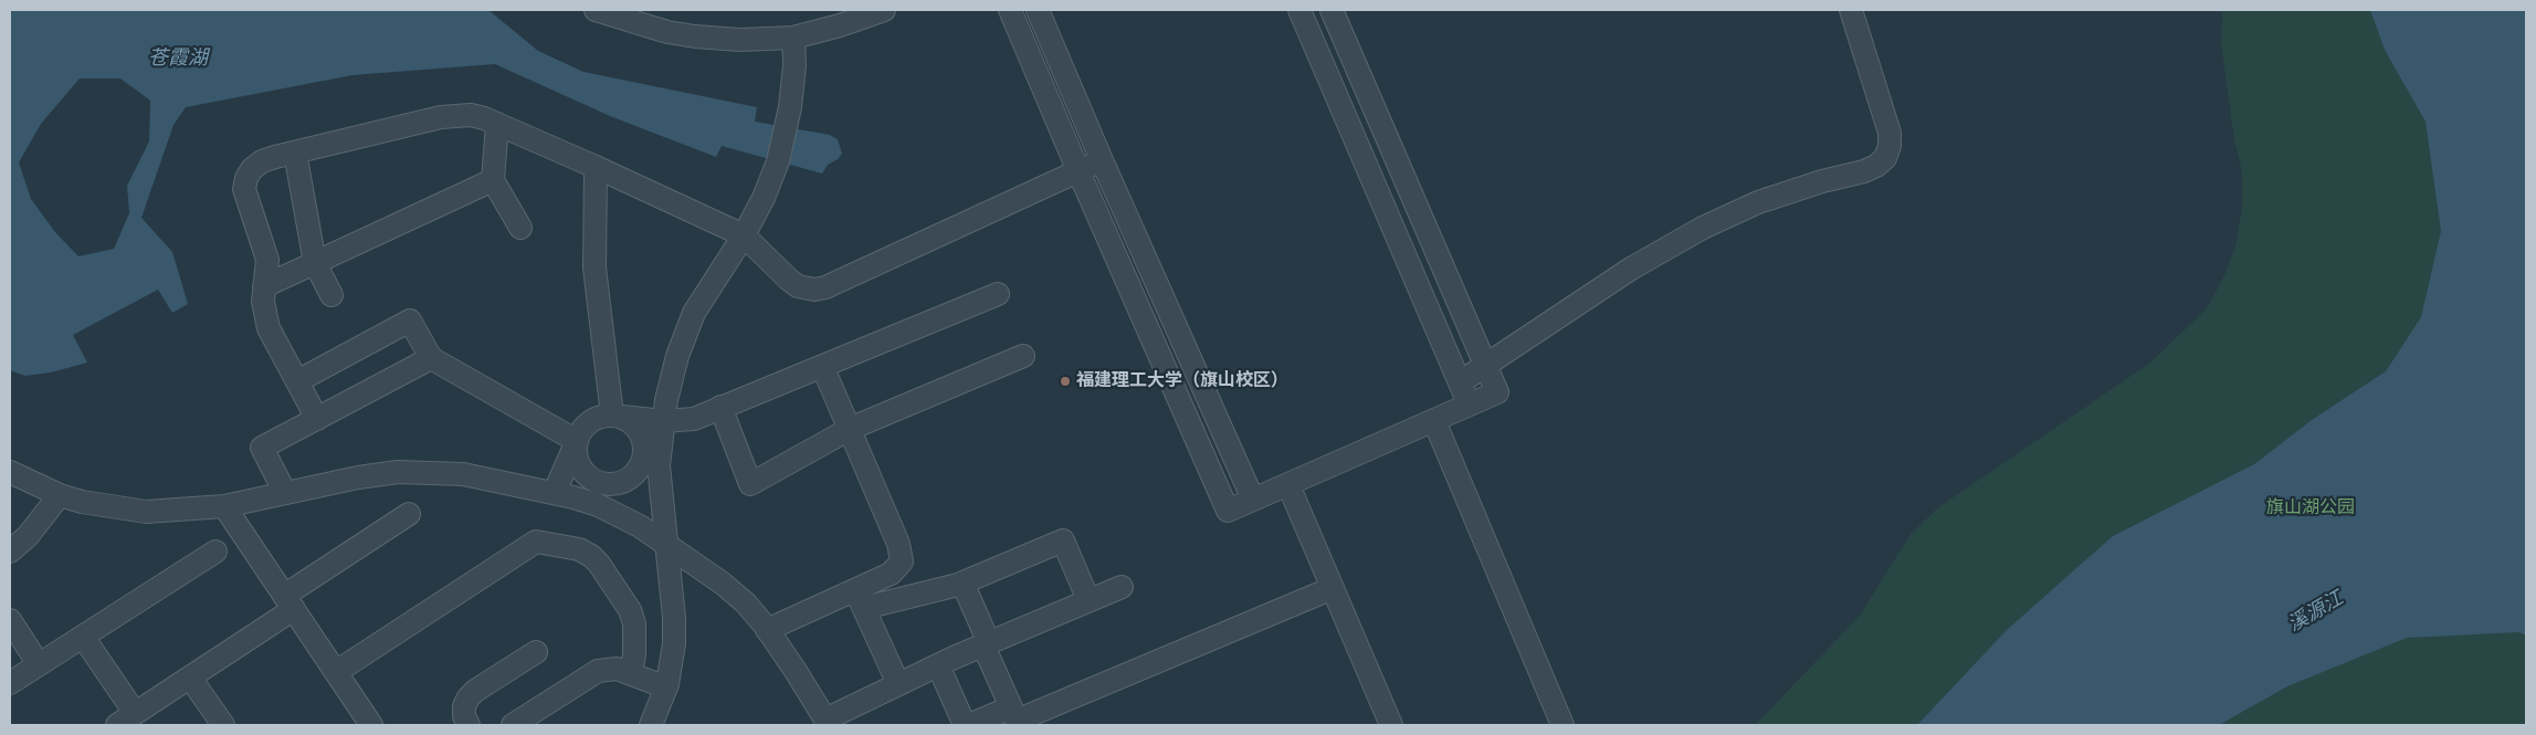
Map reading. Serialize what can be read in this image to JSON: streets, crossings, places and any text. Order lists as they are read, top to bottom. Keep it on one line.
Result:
{"water":["苍霞湖","溪源江"],"parks":["旗山湖公园"],"places":["福建理工大学（旗山校区）"]}
